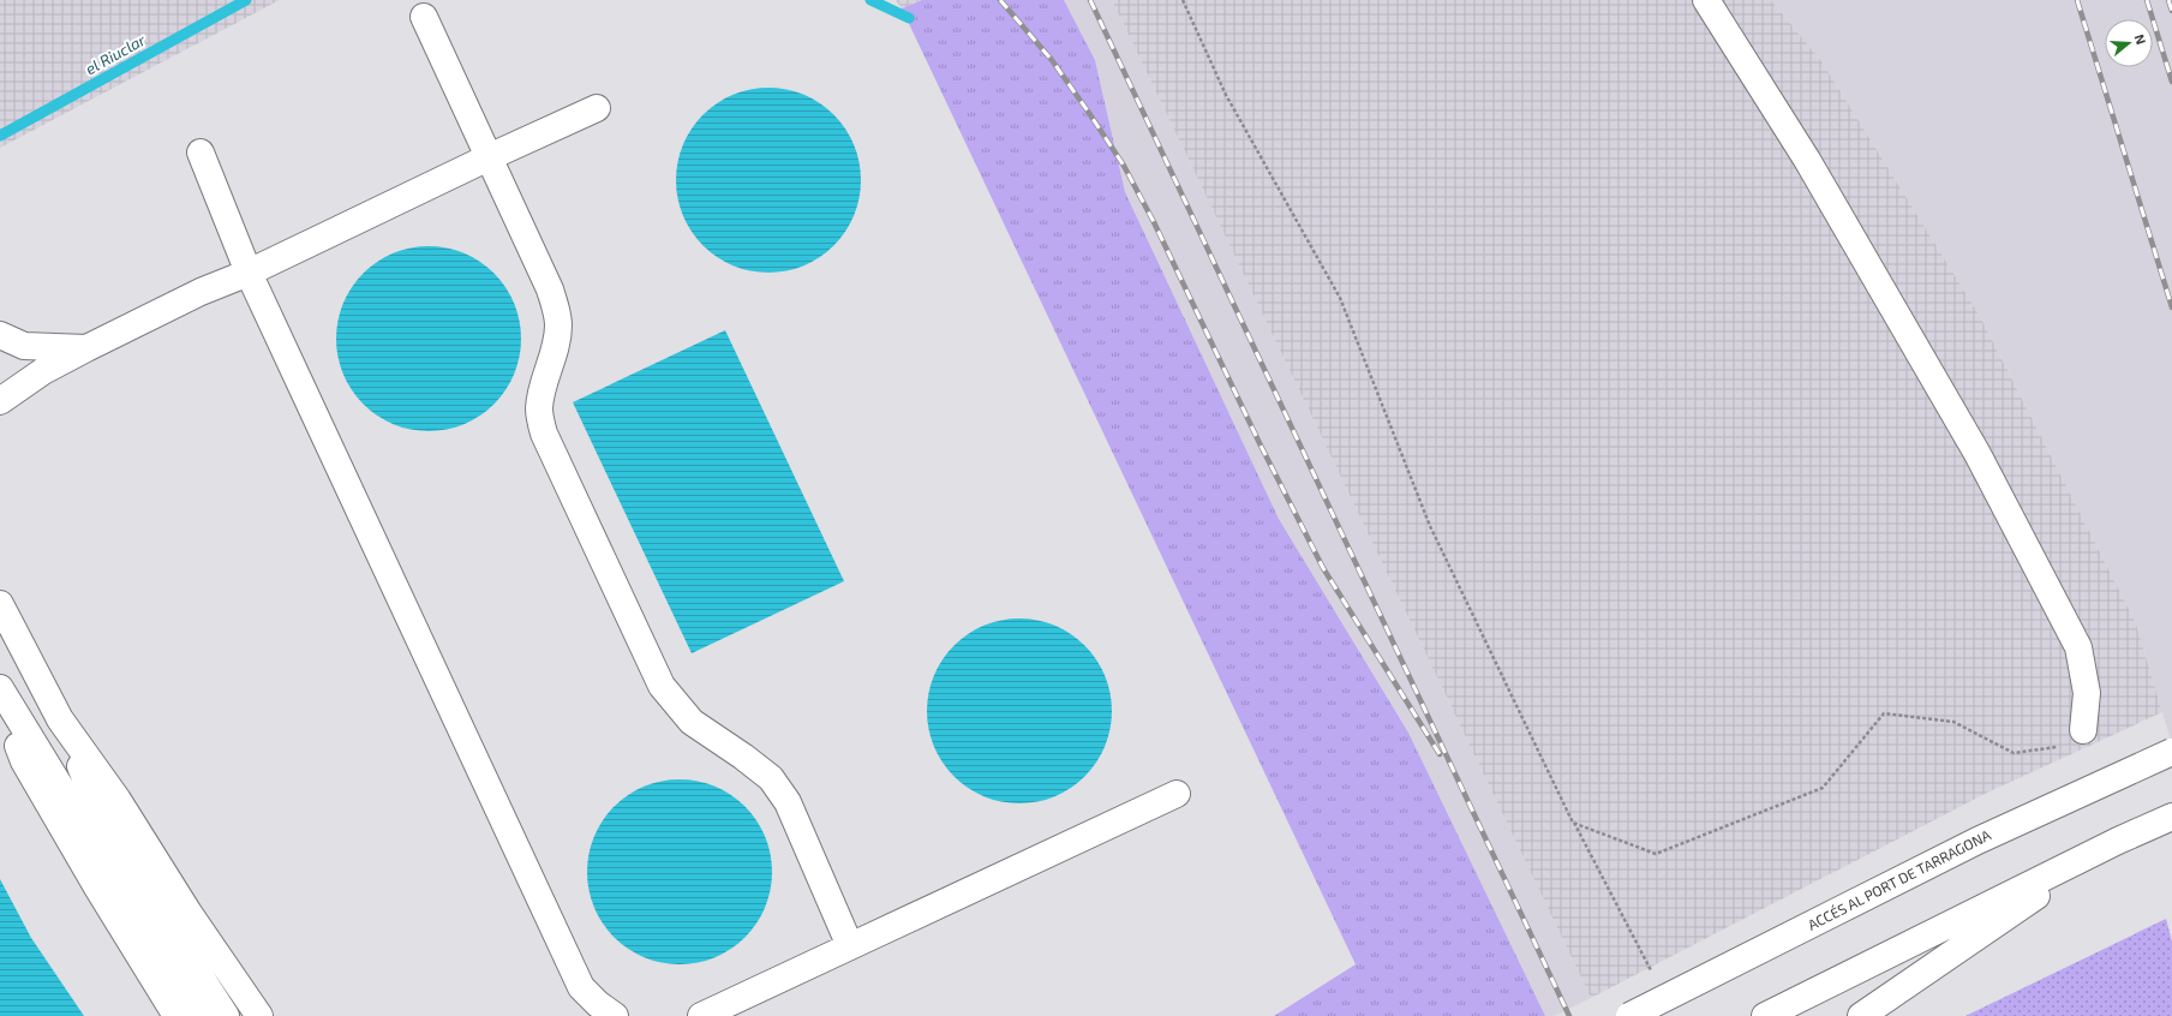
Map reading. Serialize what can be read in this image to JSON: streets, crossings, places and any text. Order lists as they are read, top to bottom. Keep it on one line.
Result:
{"streets":{"street":["ACCÉS AL PORT DE TARRAGONA"]},"water":["el Riuclar"],"north":"right"}
